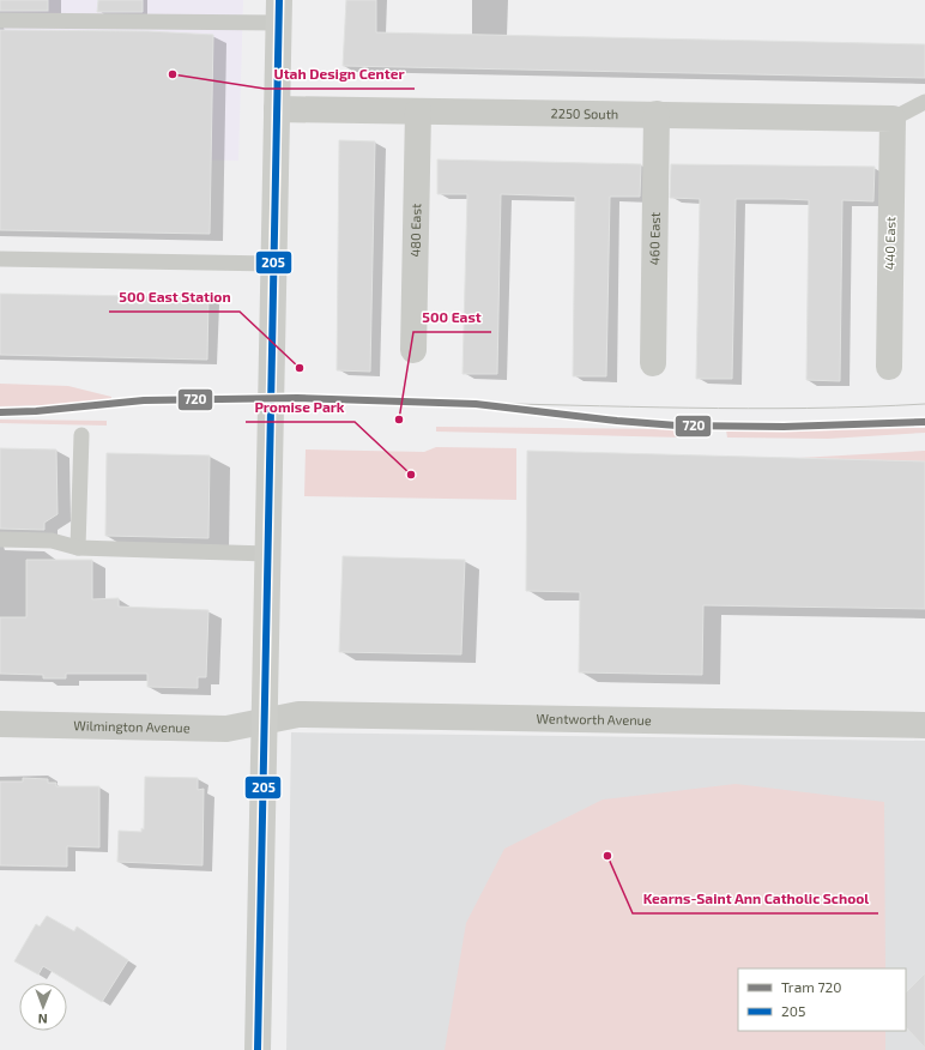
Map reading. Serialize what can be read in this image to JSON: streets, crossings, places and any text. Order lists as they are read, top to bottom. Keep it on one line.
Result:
{"streets":{"street":["2250 South","480 East","460 East","440 East","Wentworth Avenue","Wilmington Avenue"]},"crossings":[["2250 South","480 East"],["2250 South","460 East"],["2250 South","440 East"],["Wentworth Avenue","Wilmington Avenue"]],"places":["Utah Design Center","500 East Station","500 East","Promise Park","Kearns-Saint Ann Catholic School"],"lines":["transit line 205","tram line 720"],"legend":["Tram 720","205"],"north":"bottom"}
